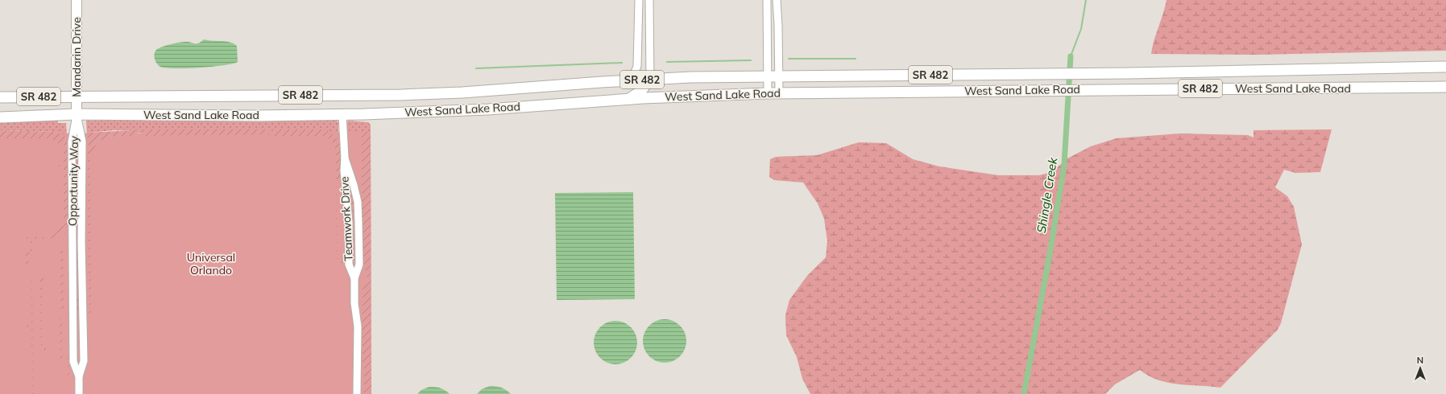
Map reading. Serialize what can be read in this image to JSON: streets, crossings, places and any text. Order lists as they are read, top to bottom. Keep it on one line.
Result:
{"streets":{"main road":["SR 482","West Sand Lake Road"],"street":["Mandarin Drive","Opportunity Way","Teamwork Drive"]},"crossings":[["Mandarin Drive","West Sand Lake Road"],["Mandarin Drive","Opportunity Way"],["West Sand Lake Road","Opportunity Way"],["West Sand Lake Road","Teamwork Drive"]],"water":["Shingle Creek"],"parks":["Universal Orlando"],"north":"top"}
